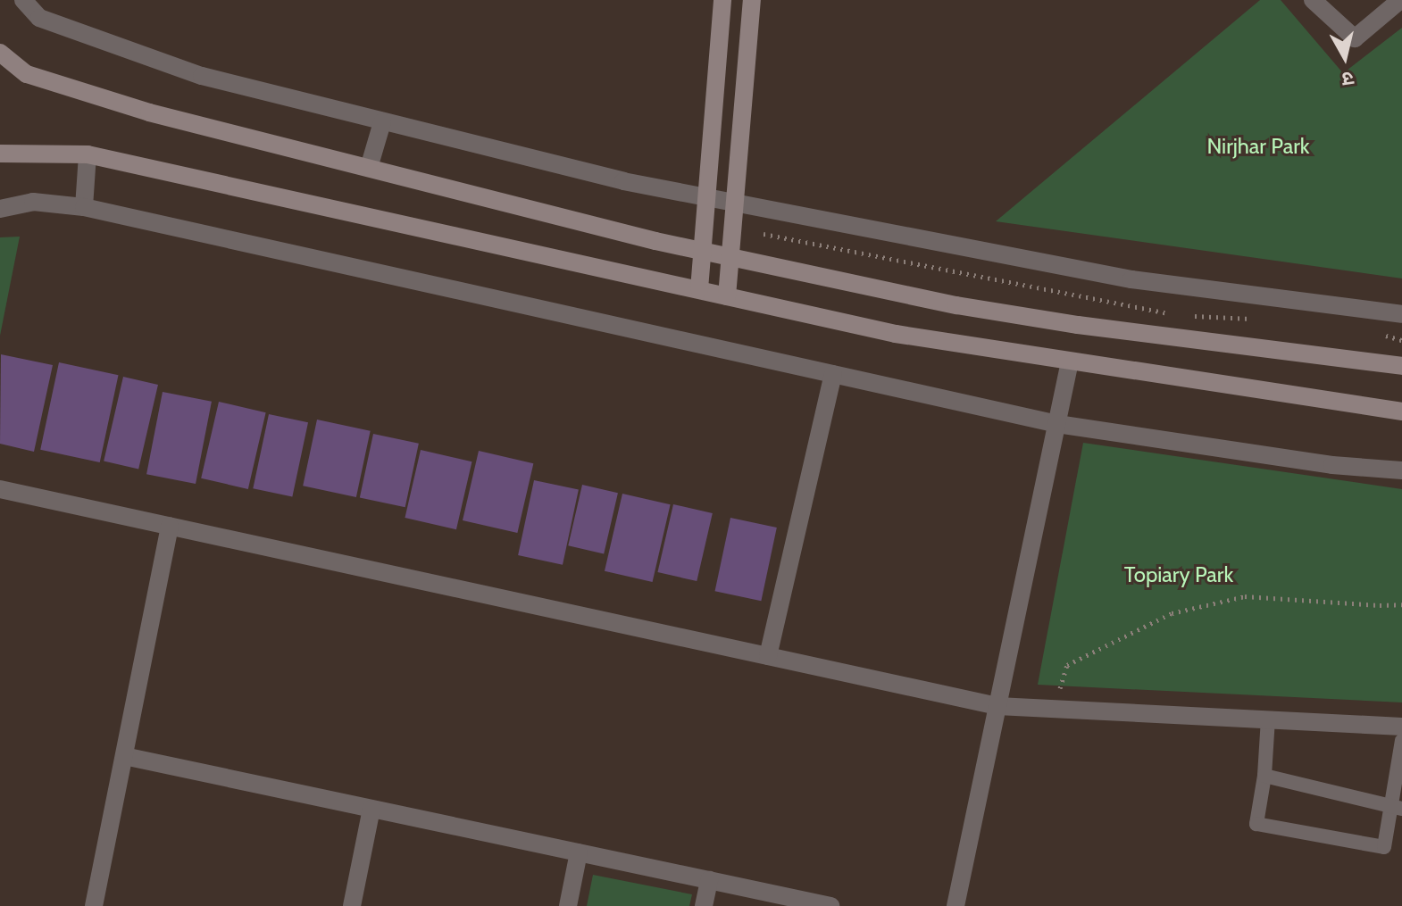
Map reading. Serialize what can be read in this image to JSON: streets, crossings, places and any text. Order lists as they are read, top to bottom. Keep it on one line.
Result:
{"parks":["Nirjhar Park","Topiary Park"],"north":"bottom"}
